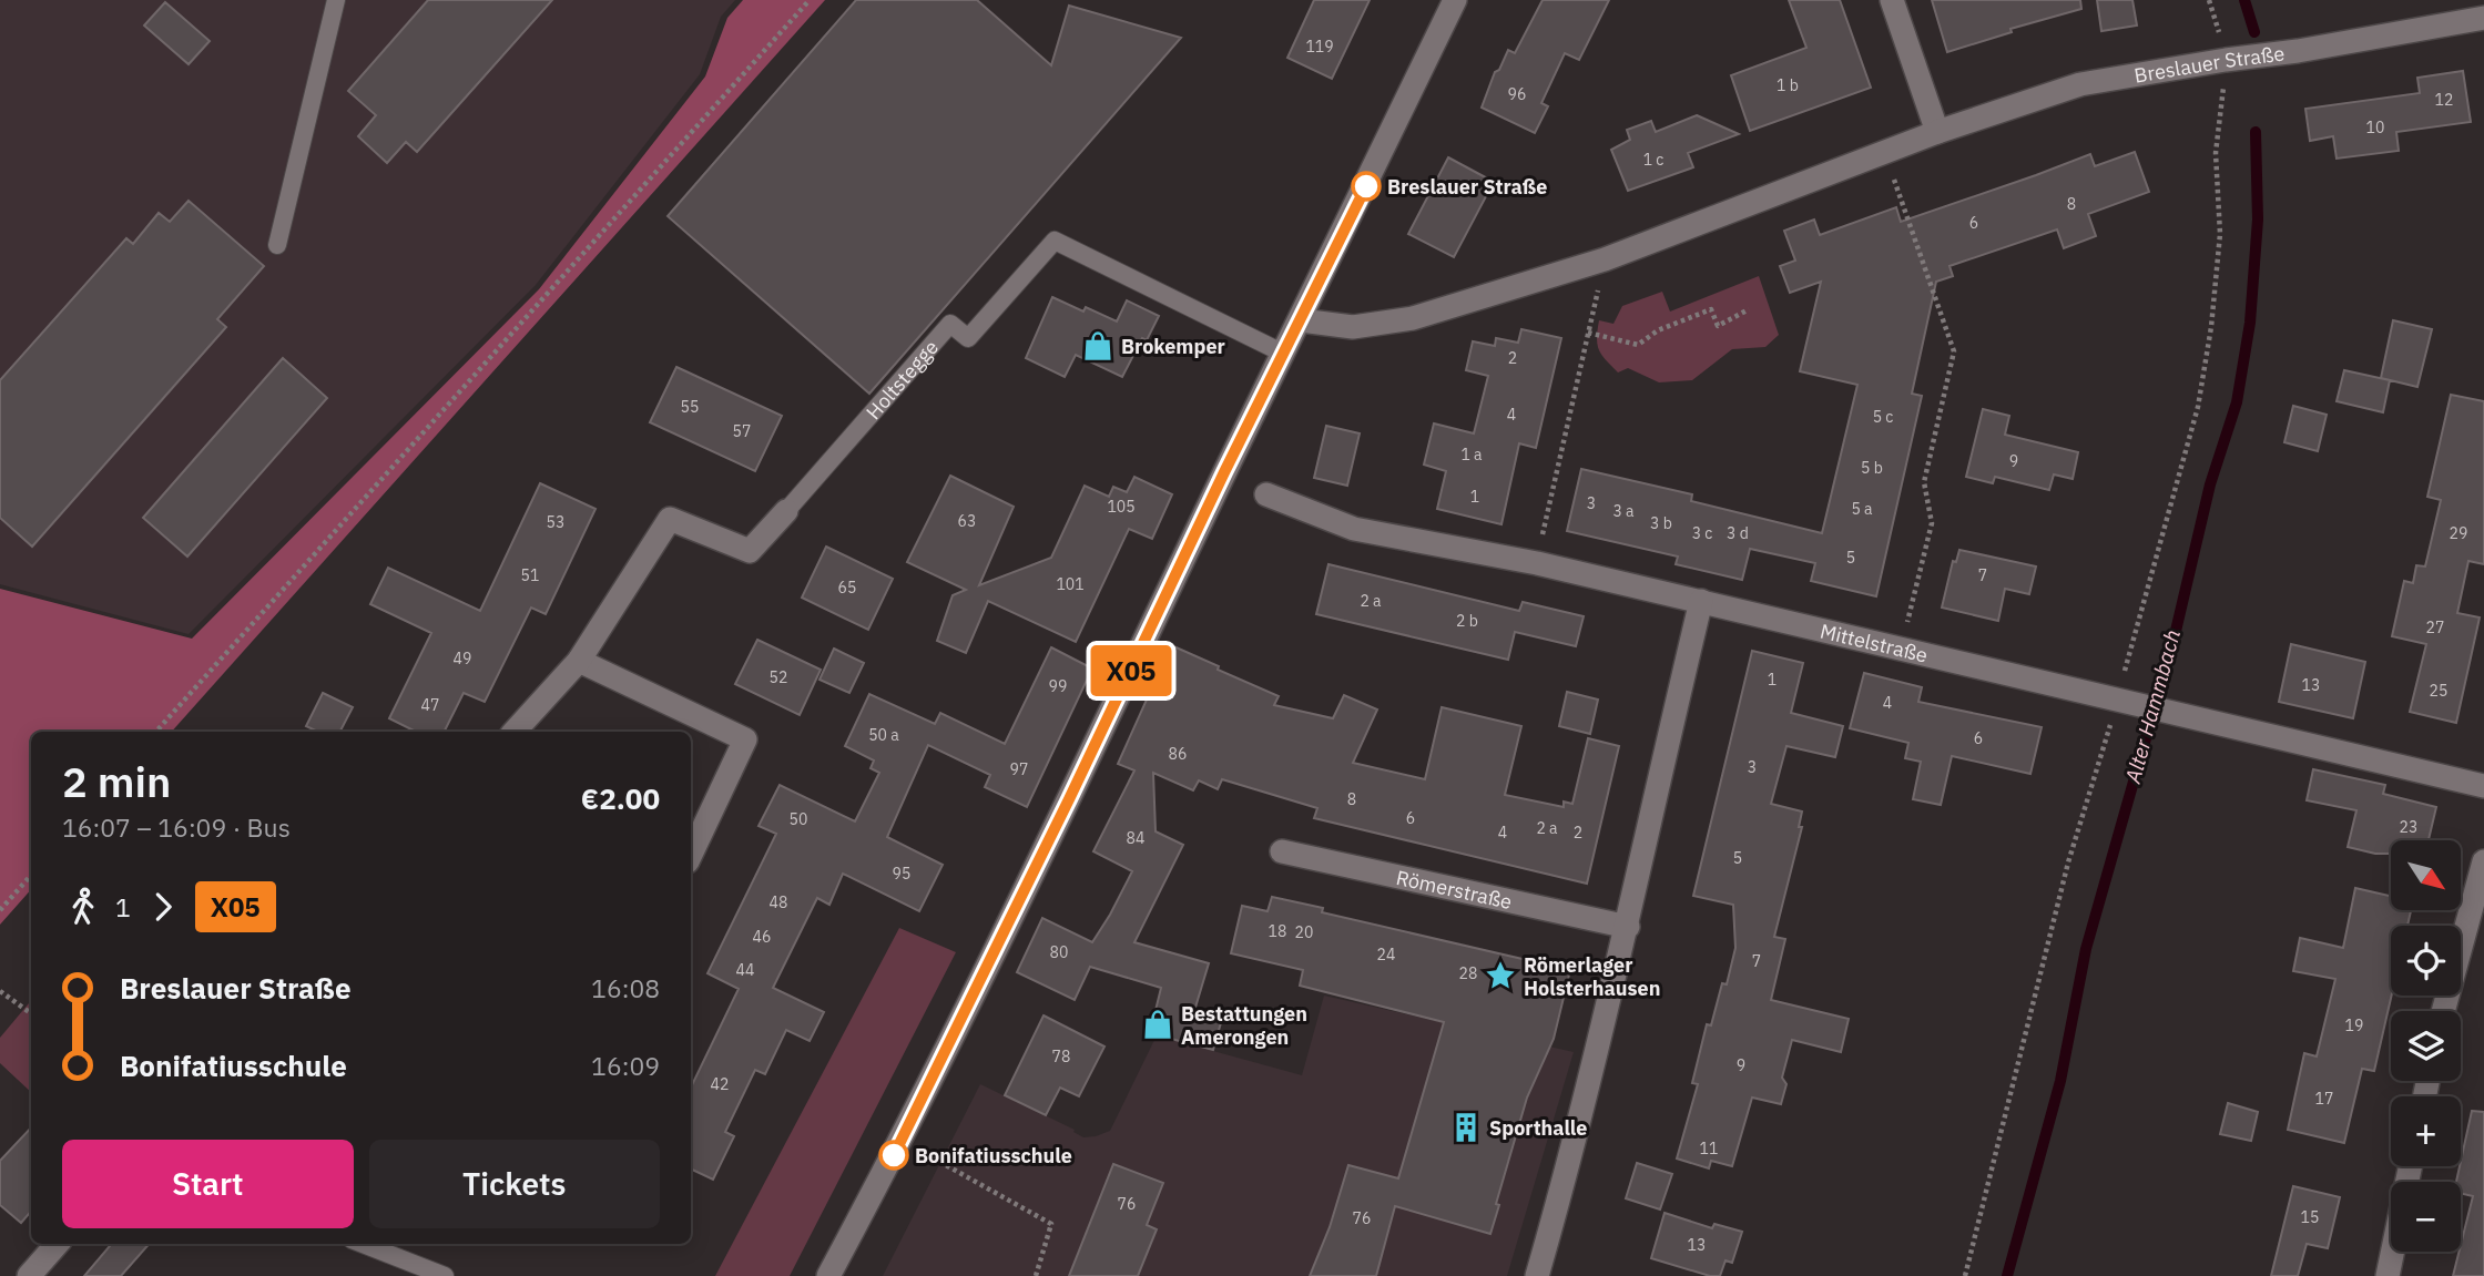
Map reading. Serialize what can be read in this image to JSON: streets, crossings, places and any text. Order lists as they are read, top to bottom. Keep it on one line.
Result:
{"streets":{"street":["Breslauer Straße","Holtstegge","Mittelstraße","Römerstraße"]},"water":["Alter Hammbach"],"places":{"other":["Breslauer Straße","Bonifatiusschule"],"shop":["Brokemper","Bestattungen Amerongen"],"place":["Römerlager Holsterhausen"],"building":["Sporthalle"]},"lines":["bus line X05"],"house_numbers":["119","1 b","96","12","10","1 c","8","6","2","55","4","5 c","57","1 a","9","5 b","1","3","105","5 a","3 a","63","53","3 b","3 c","3 d","29","5","51","7","101","65","2 a","2 b","27","49","52","1","13","99","25","4","47","50 a","6","86","3","97","8","6","50","23","2 a","4","2","84","5","95","48","18","20","46","80","24","7","44","28","19","78","9","42","17","11","76","15","76","13"],"north":"bottom right","page":{"on_map":"X05","heading":["2 min","16:07 – 16:09 · Bus","€2.00"],"map_buttons":["+","−"],"legs":["1","X05"],"list":[{"name":"Breslauer Straße","value":"16:08"},{"name":"Bonifatiusschule","value":"16:09"}],"buttons":["Start","Tickets"]}}
